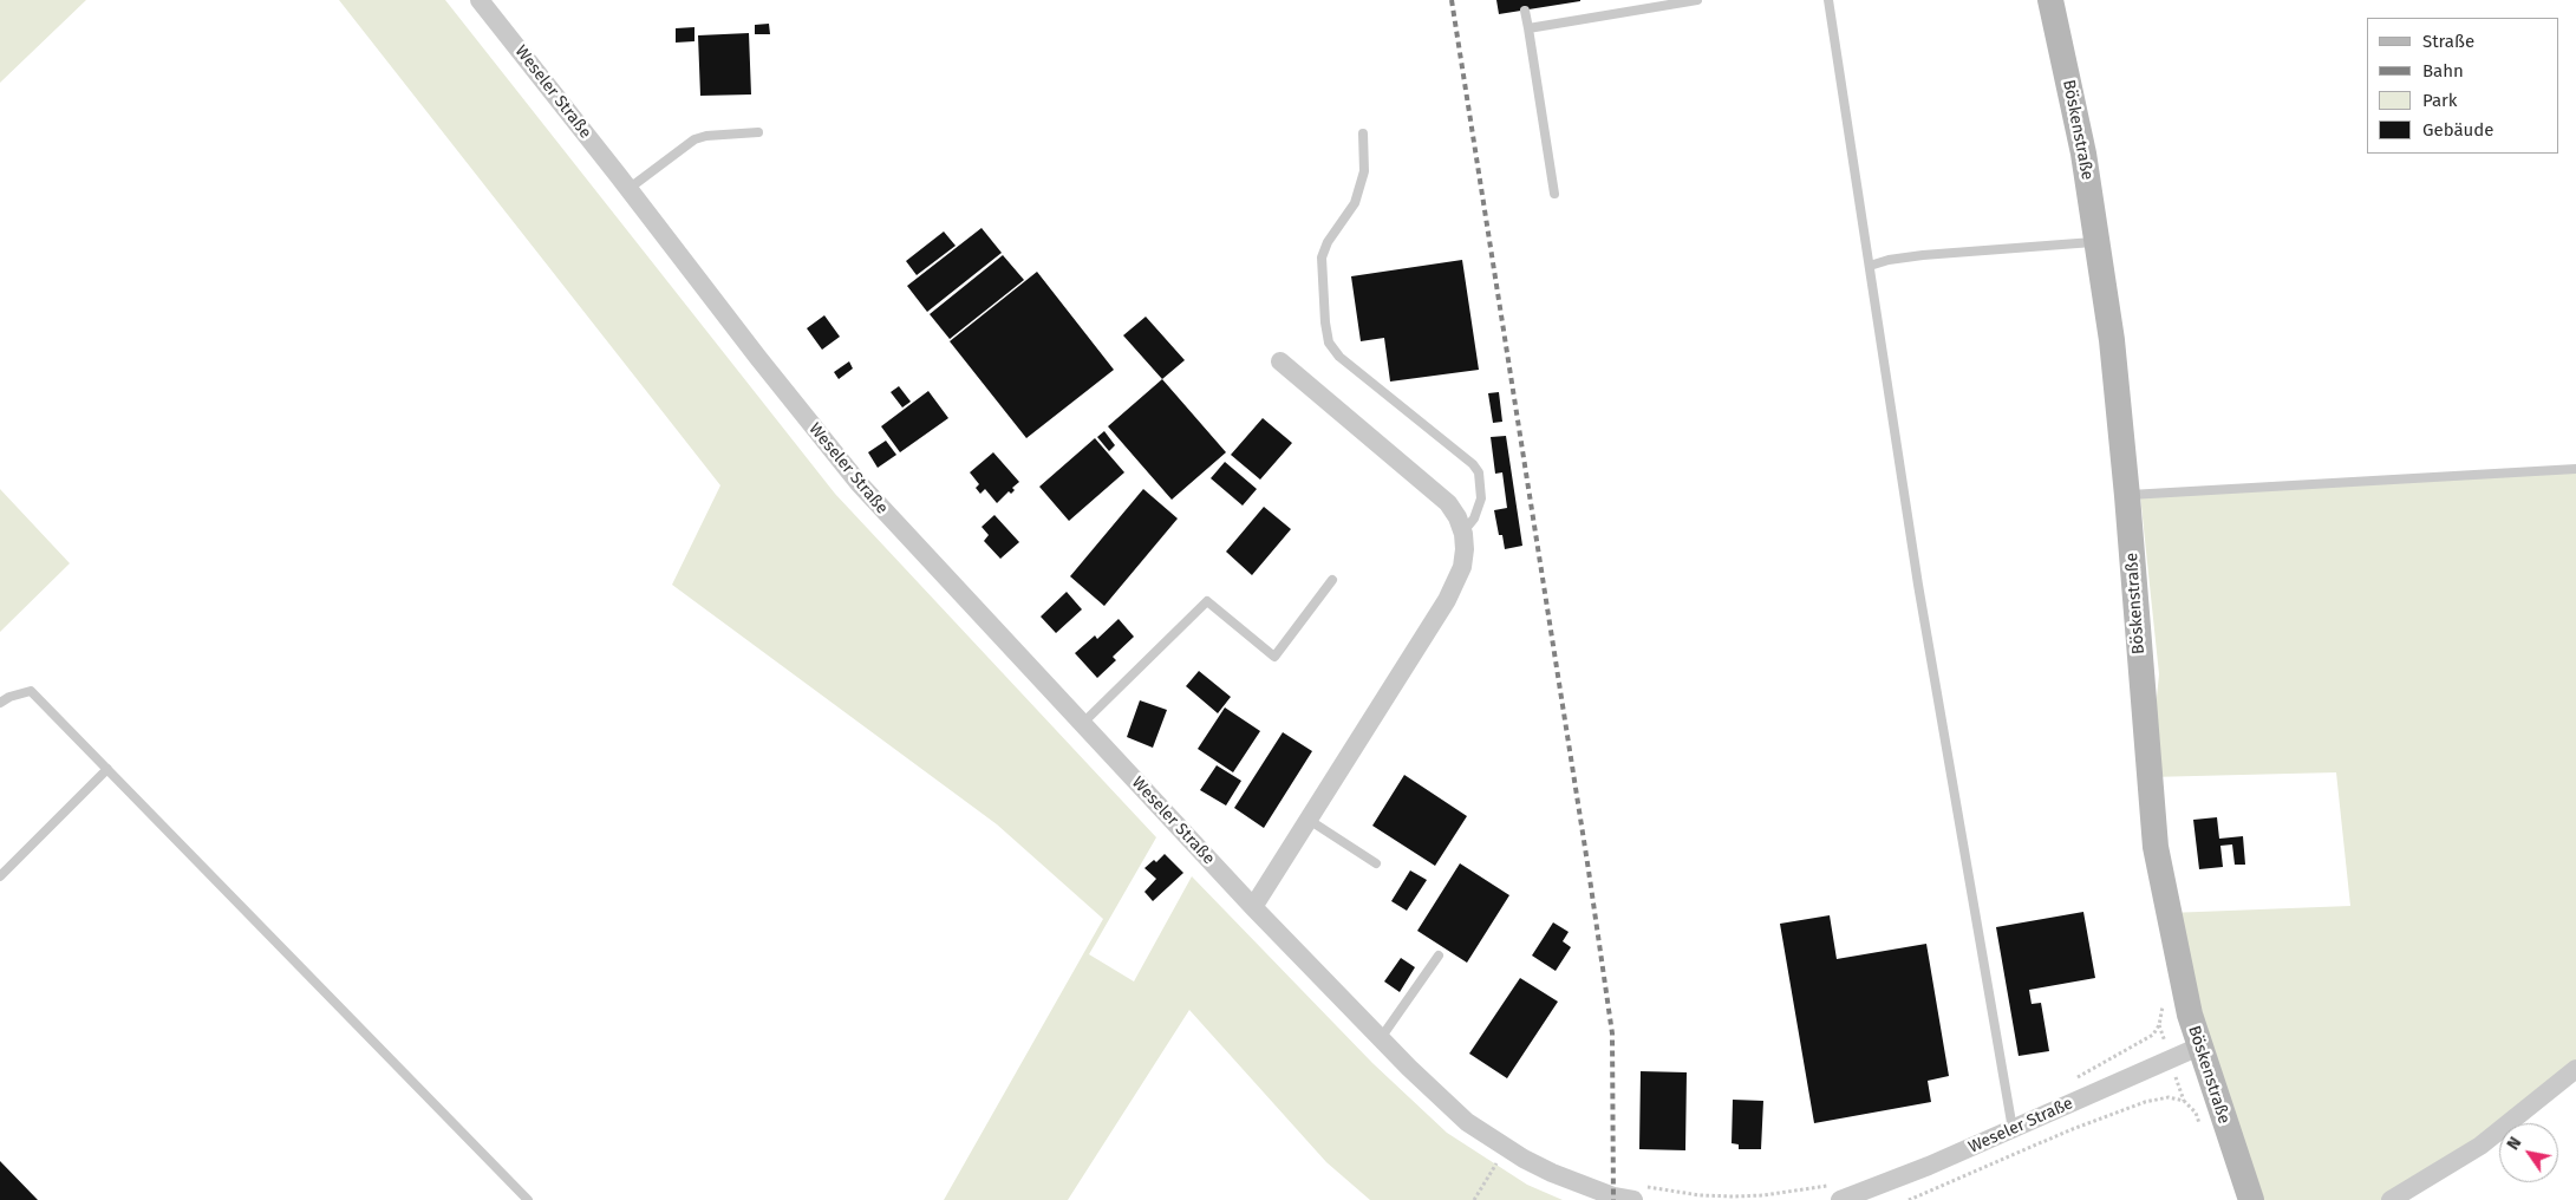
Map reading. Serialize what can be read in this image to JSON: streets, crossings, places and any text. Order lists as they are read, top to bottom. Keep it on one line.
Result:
{"streets":{"main road":["Böskenstraße"],"street":["Weseler Straße"]},"crossings":[["Weseler Straße","Böskenstraße"]],"legend":["Straße","Bahn","Park","Gebäude"],"north":"top left"}
